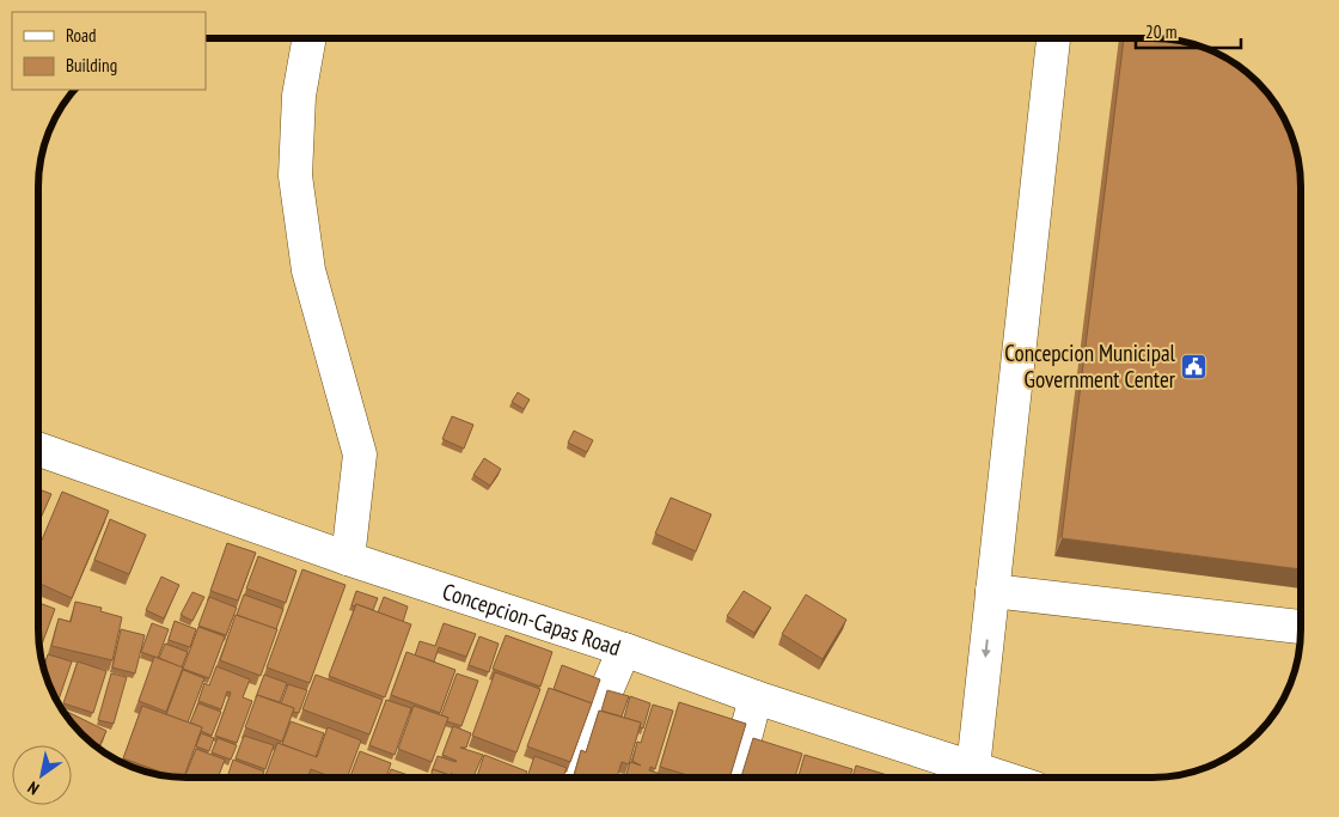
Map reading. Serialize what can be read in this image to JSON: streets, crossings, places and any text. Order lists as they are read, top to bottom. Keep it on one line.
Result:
{"streets":{"main road":["Concepcion-Capas Road"]},"places":{"public building":["Concepcion Municipal Government Center"]},"legend":["Road","Building"],"scale_bar":"20 m","north":"bottom left"}
